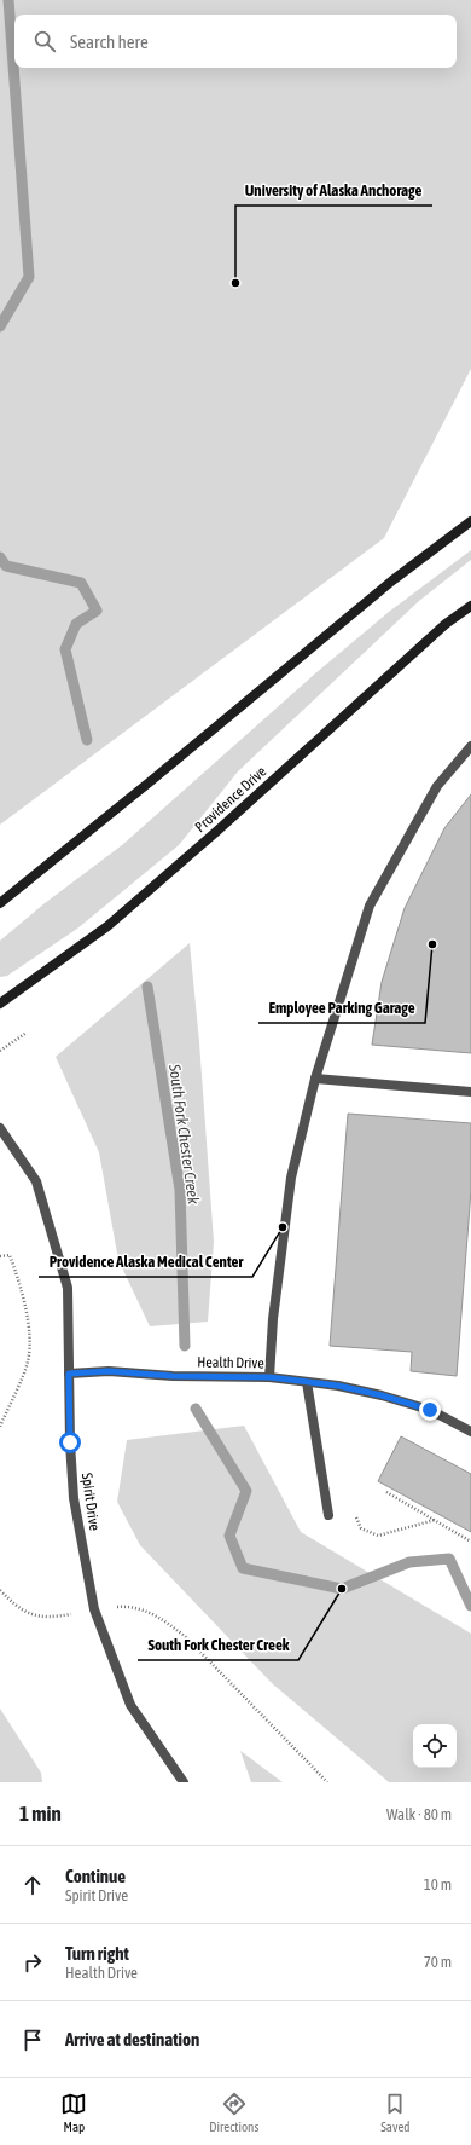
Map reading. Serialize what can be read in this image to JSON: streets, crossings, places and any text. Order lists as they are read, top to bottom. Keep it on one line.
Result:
{"streets":{"main road":["Providence Drive"],"street":["Health Drive","Spirit Drive"]},"crossings":[["Health Drive","Spirit Drive"]],"water":["South Fork Chester Creek"],"places":["University of Alaska Anchorage","Employee Parking Garage","Providence Alaska Medical Center","South Fork Chester Creek"],"page":{"search":"Search here","heading":["1 min","Walk · 80 m"],"list":[["Continue","Spirit Drive","10 m"],["Turn right","Health Drive","70 m"],"Arrive at destination"],"nav":["Map","Directions","Saved"]}}
